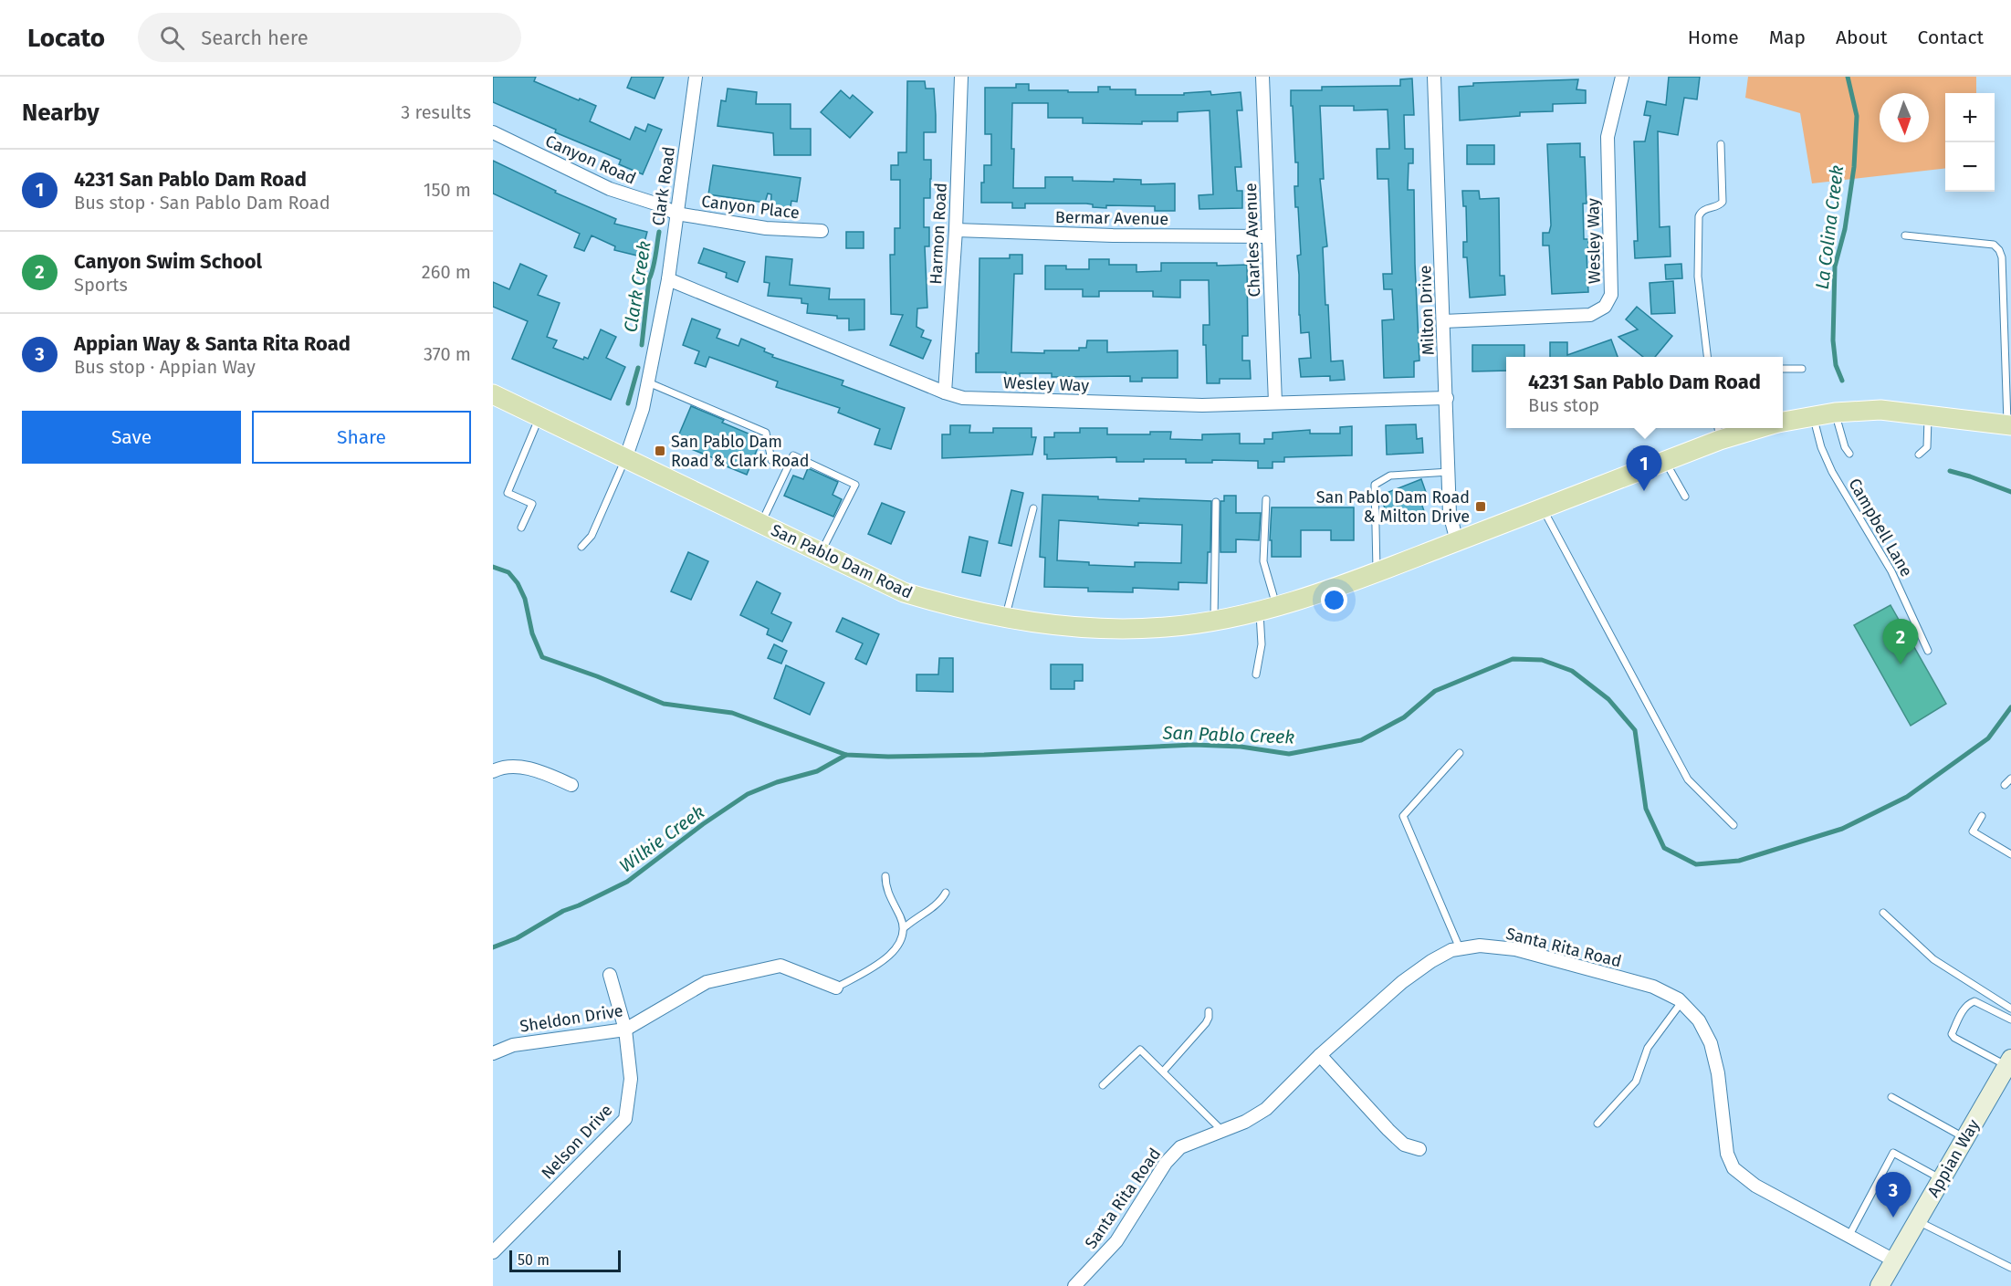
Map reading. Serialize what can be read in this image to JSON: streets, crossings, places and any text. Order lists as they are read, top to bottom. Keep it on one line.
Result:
{"streets":{"main road":["San Pablo Dam Road","Appian Way"],"street":["Canyon Road","Clark Road","Canyon Place","Bermar Avenue","Harmon Road","Charles Avenue","Wesley Way","Milton Drive","Santa Rita Road","Sheldon Drive","Nelson Drive"],"lane":["Campbell Lane"]},"crossings":[["Canyon Road","Clark Road"],["Canyon Road","Canyon Place"],["Clark Road","Canyon Place"],["Clark Road","Wesley Way"],["Clark Road","San Pablo Dam Road"],["Bermar Avenue","Harmon Road"],["Bermar Avenue","Charles Avenue"],["Harmon Road","Wesley Way"],["Charles Avenue","Wesley Way"],["Wesley Way","Milton Drive"],["Milton Drive","San Pablo Dam Road"],["Campbell Lane","San Pablo Dam Road"],["Santa Rita Road","Appian Way"],["Sheldon Drive","Nelson Drive"]],"water":["La Colina Creek","Clark Creek","San Pablo Creek","Wilkie Creek"],"places":{"transit":["San Pablo Dam Road & Clark Road","San Pablo Dam Road & Milton Drive"]},"scale_bar":"50 m","north":"bottom","page":{"header":"Locato","search":"Search here","nav":["Home","Map","About","Contact"],"heading":["Nearby","3 results"],"map_buttons":["+","−"],"list":[{"mark":"1","name":"4231 San Pablo Dam Road","note":"Bus stop · San Pablo Dam Road","value":"150 m"},{"mark":"2","name":"Canyon Swim School","note":"Sports","value":"260 m"},{"mark":"3","name":"Appian Way & Santa Rita Road","note":"Bus stop · Appian Way","value":"370 m"}],"popup":["4231 San Pablo Dam Road","Bus stop"],"buttons":["Save","Share"],"pins":["1","2","3"],"scale":"50 m"}}
